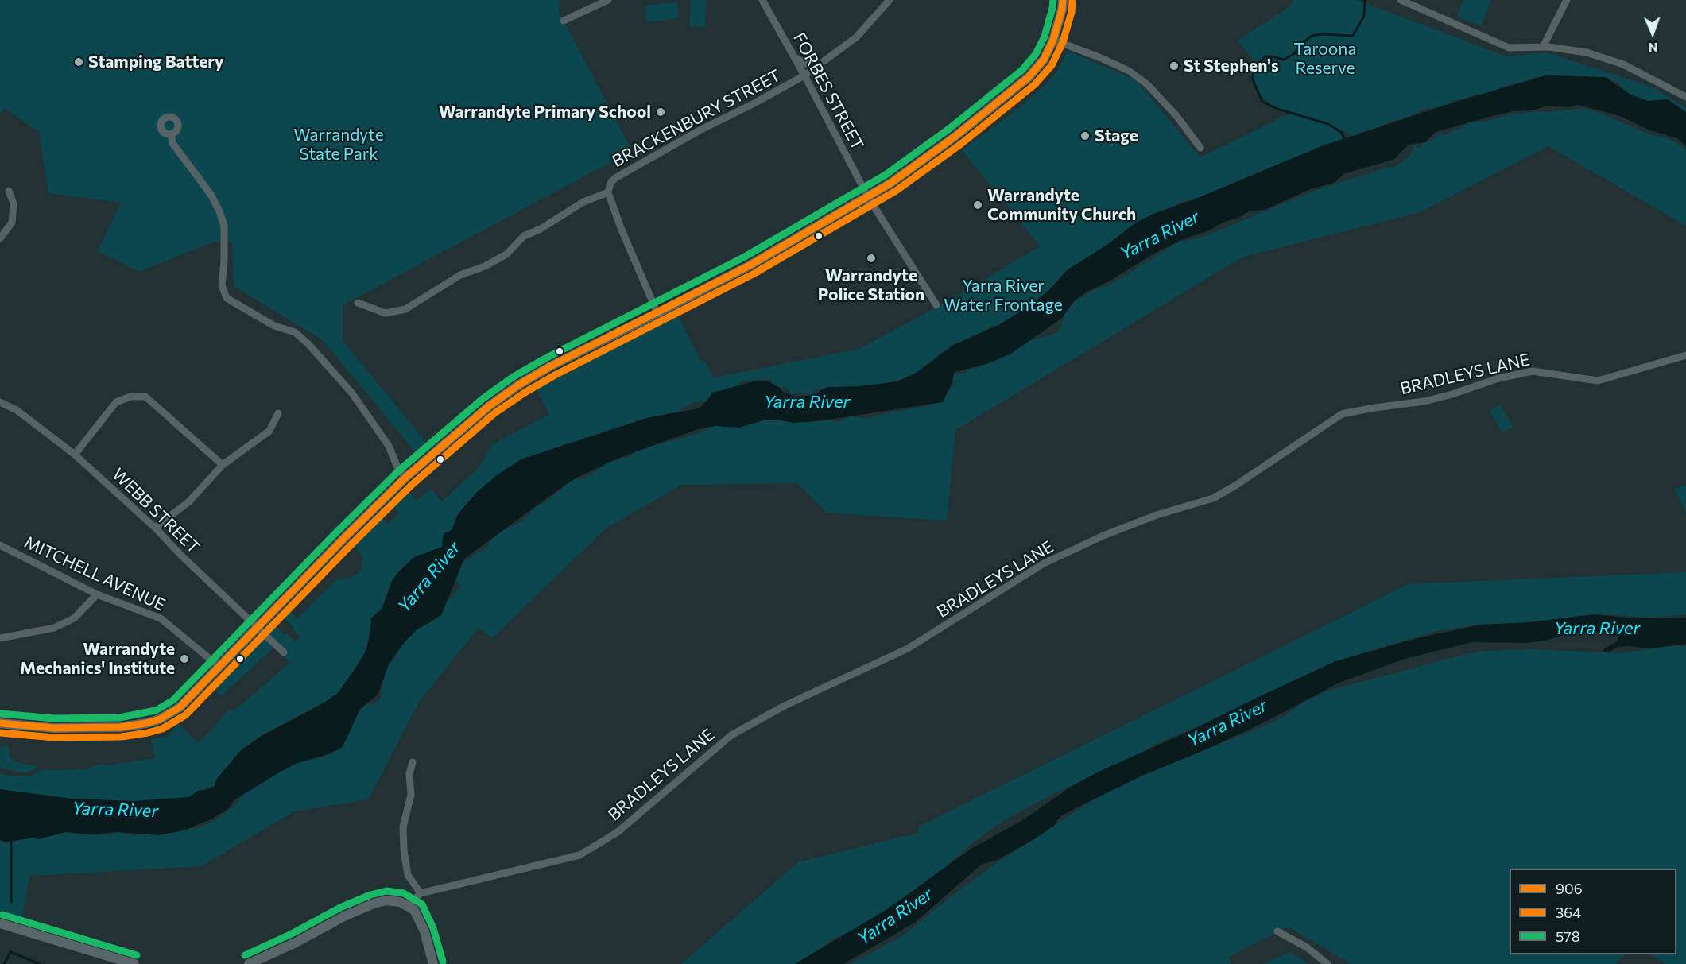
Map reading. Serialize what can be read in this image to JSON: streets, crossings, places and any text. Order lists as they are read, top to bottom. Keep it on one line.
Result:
{"streets":{"street":["FORBES STREET","BRACKENBURY STREET","BRADLEYS LANE","WEBB STREET","MITCHELL AVENUE"]},"crossings":[["FORBES STREET","BRACKENBURY STREET"]],"water":["Yarra River"],"parks":["Taroona Reserve","Warrandyte State Park","Yarra River Water Frontage"],"places":["Stamping Battery","St Stephen's","Warrandyte Primary School","Stage","Warrandyte Community Church","Warrandyte Police Station","Warrandyte Mechanics' Institute"],"lines":["transit line 906","transit line 578","transit line 364"],"legend":["906","364","578"],"north":"bottom"}
